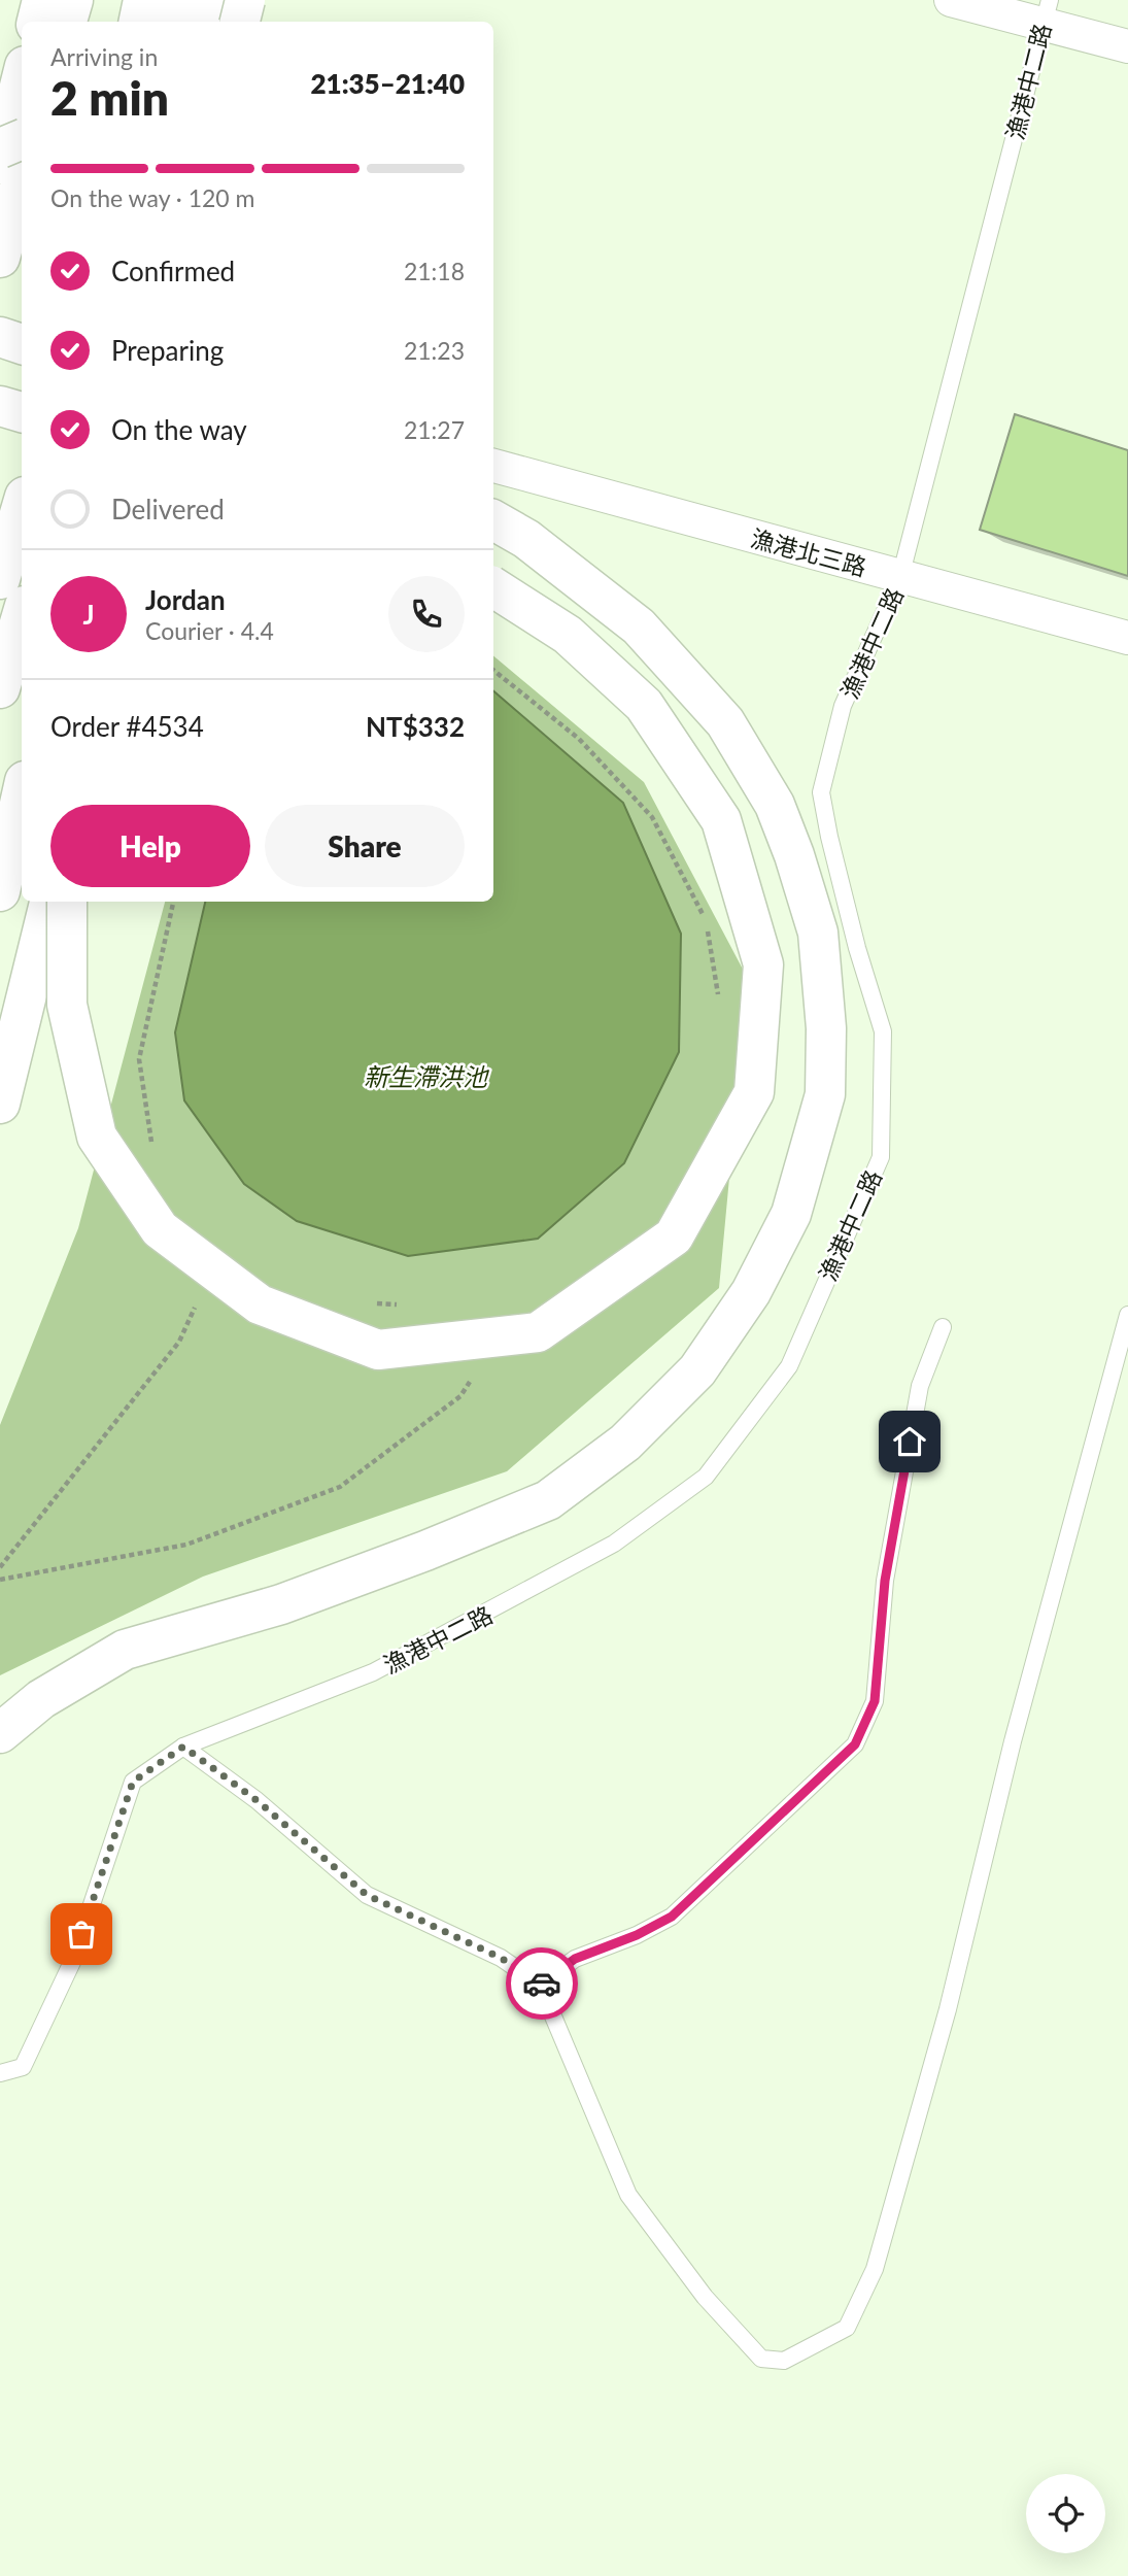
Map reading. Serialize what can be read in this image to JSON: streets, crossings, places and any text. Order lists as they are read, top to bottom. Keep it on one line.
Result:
{"streets":{"street":["漁港北三路"],"lane":["漁港中二路"]},"crossings":[["漁港中二路","漁港北三路"]],"water":["新生滯洪池"],"page":{"heading":["2 min","Arriving in","21:35–21:40"],"panel":["Jordan","Courier · 4.4","Order #4534","NT$332"],"bar":"On the way · 120 m","list":[["Confirmed","21:18"],["Preparing","21:23"],["On the way","21:27"],"Delivered"],"round":"J","buttons":["Help","Share"]}}
